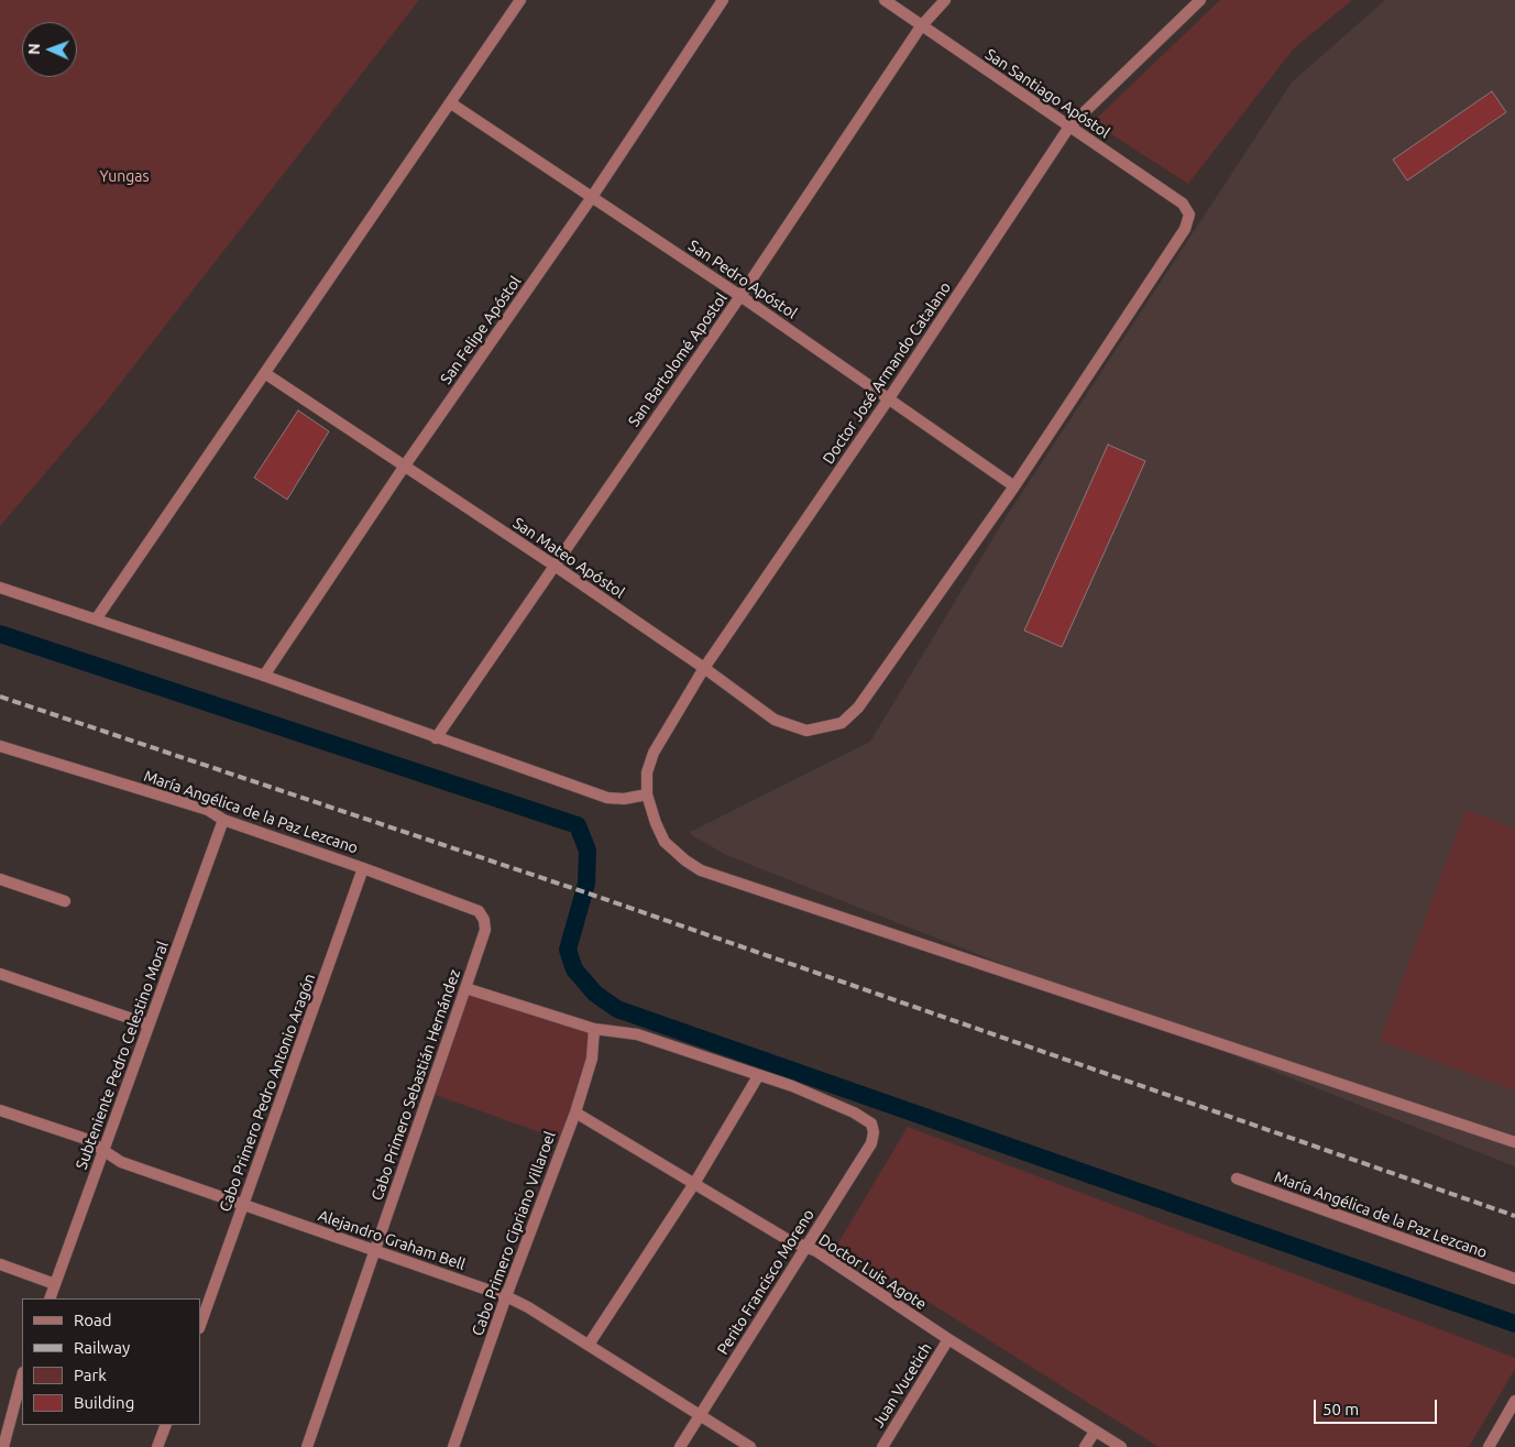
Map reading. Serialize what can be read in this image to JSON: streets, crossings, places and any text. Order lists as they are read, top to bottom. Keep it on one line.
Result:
{"streets":{"street":["San Santiago Apóstol","San Pedro Apóstol","San Felipe Apóstol","San Bartolomé Apostol","Doctor José Armando Catalano","San Mateo Apóstol","María Angélica de la Paz Lezcano","Subteniente Pedro Celestino Moral","Cabo Primero Sebastián Hernández","Cabo Primero Pedro Antonio Aragón","Cabo Primero Cipriano Villaroel","Alejandro Graham Bell","Doctor Luis Agote","Perito Francisco Moreno","Juan Vucetich"]},"crossings":[["San Santiago Apóstol","San Bartolomé Apostol"],["San Santiago Apóstol","Doctor José Armando Catalano"],["San Santiago Apóstol","San Mateo Apóstol"],["San Pedro Apóstol","San Felipe Apóstol"],["San Pedro Apóstol","San Bartolomé Apostol"],["San Pedro Apóstol","Doctor José Armando Catalano"],["San Pedro Apóstol","San Mateo Apóstol"],["San Felipe Apóstol","San Mateo Apóstol"],["San Bartolomé Apostol","San Mateo Apóstol"],["Doctor José Armando Catalano","San Mateo Apóstol"],["María Angélica de la Paz Lezcano","Subteniente Pedro Celestino Moral"],["María Angélica de la Paz Lezcano","Cabo Primero Sebastián Hernández"],["María Angélica de la Paz Lezcano","Cabo Primero Pedro Antonio Aragón"],["Subteniente Pedro Celestino Moral","Alejandro Graham Bell"],["Cabo Primero Sebastián Hernández","Alejandro Graham Bell"],["Cabo Primero Pedro Antonio Aragón","Alejandro Graham Bell"],["Cabo Primero Cipriano Villaroel","Alejandro Graham Bell"],["Cabo Primero Cipriano Villaroel","Doctor Luis Agote"],["Alejandro Graham Bell","Perito Francisco Moreno"],["Doctor Luis Agote","Perito Francisco Moreno"],["Doctor Luis Agote","Juan Vucetich"]],"parks":["Yungas"],"legend":["Road","Railway","Park","Building"],"scale_bar":"50 m","north":"left"}
